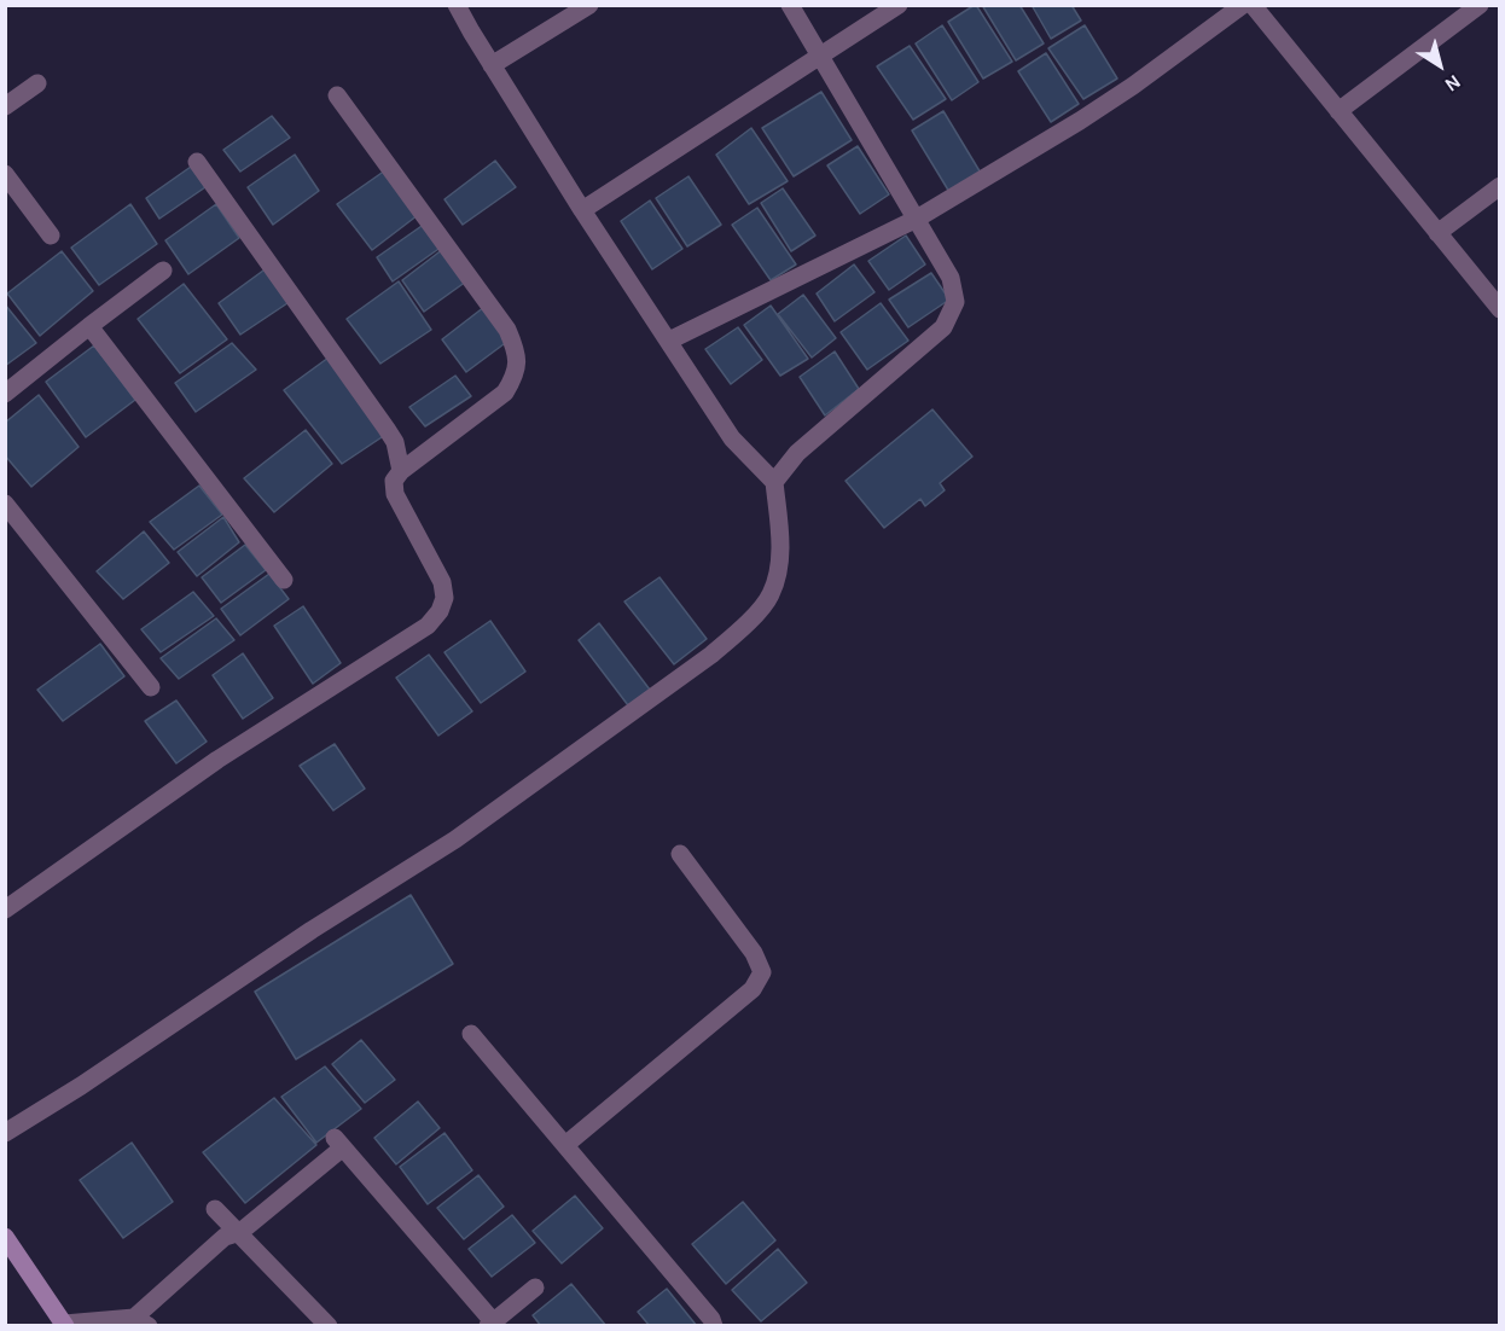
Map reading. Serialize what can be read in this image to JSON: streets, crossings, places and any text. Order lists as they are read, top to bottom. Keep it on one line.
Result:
{"north":"bottom right"}
